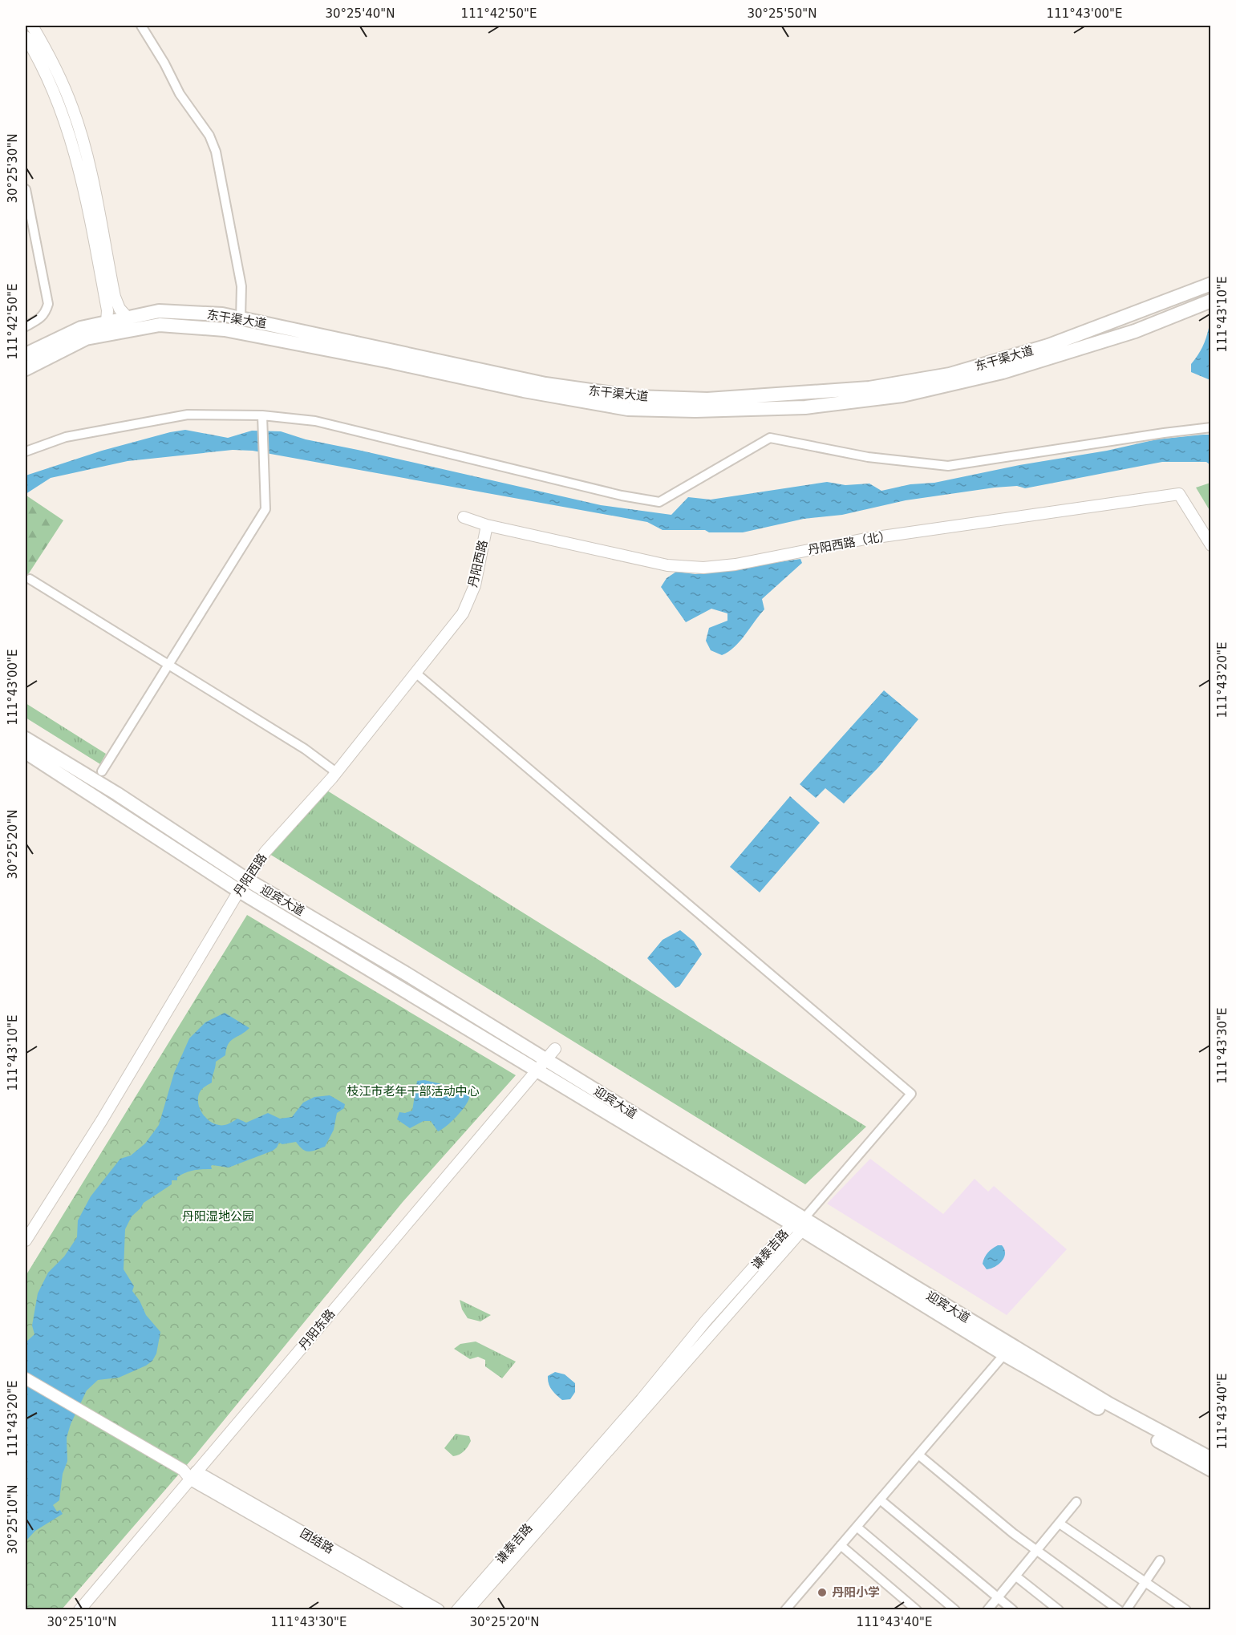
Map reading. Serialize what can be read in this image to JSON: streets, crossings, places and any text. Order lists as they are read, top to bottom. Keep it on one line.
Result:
{"streets":{"main road":["东干渠大道","迎宾大道","团结路"],"street":["丹阳西路（北）","丹阳西路","谦泰吉路","丹阳东路"]},"crossings":[["丹阳西路（北）","丹阳西路"],["丹阳西路","迎宾大道"],["迎宾大道","谦泰吉路"],["迎宾大道","丹阳东路"],["丹阳东路","团结路"]],"parks":["枝江市老年干部活动中心","丹阳湿地公园"],"places":["丹阳小学"],"coordinates":["30°25'40\"N","111°42'50\"E","30°25'50\"N","111°43'00\"E","30°25'30\"N","111°43'10\"E","111°43'20\"E","30°25'20\"N","111°43'30\"E","111°43'40\"E","30°25'10\"N"]}
